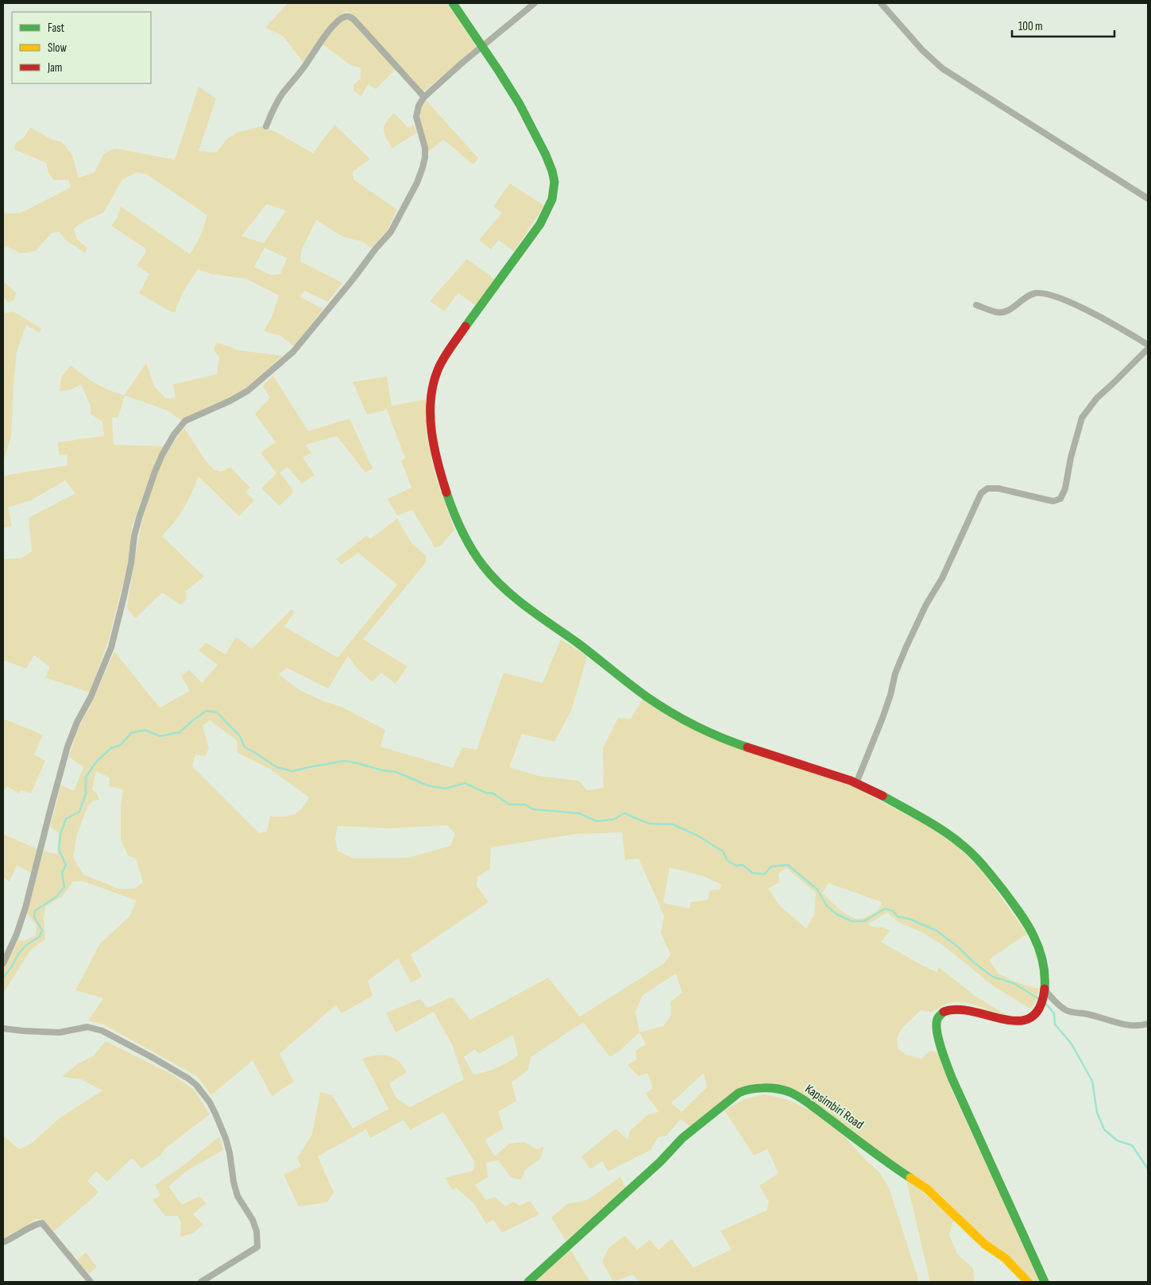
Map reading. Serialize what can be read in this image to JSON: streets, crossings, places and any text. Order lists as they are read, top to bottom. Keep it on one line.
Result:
{"streets":{"street":["Kapsimbiri Road"]},"legend":["Fast","Slow","Jam"],"scale_bar":"100 m"}
